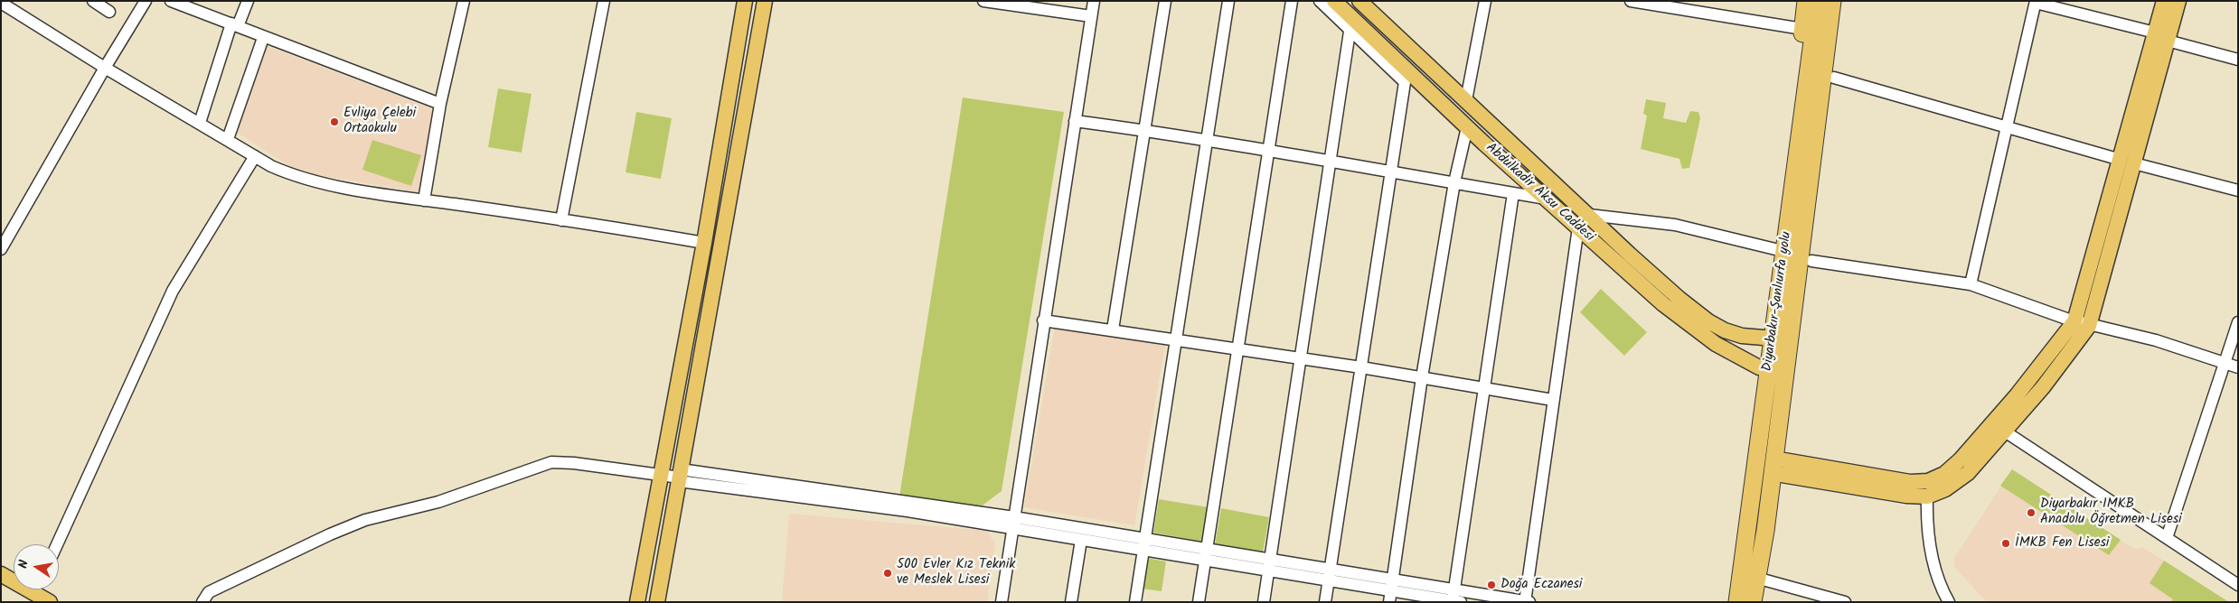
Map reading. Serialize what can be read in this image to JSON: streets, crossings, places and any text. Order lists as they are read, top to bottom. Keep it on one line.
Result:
{"streets":{"highway":["Diyarbakır-Şanlıurfa yolu"],"main road":["Abdulkadir Aksu Caddesi"]},"places":["Evliya Çelebi Ortaokulu","Diyarbakır IMKB Anadolu Öğretmen Lisesi","İMKB Fen Lisesi","500 Evler Kız Teknik ve Meslek Lisesi","Doğa Eczanesi"],"north":"left"}
